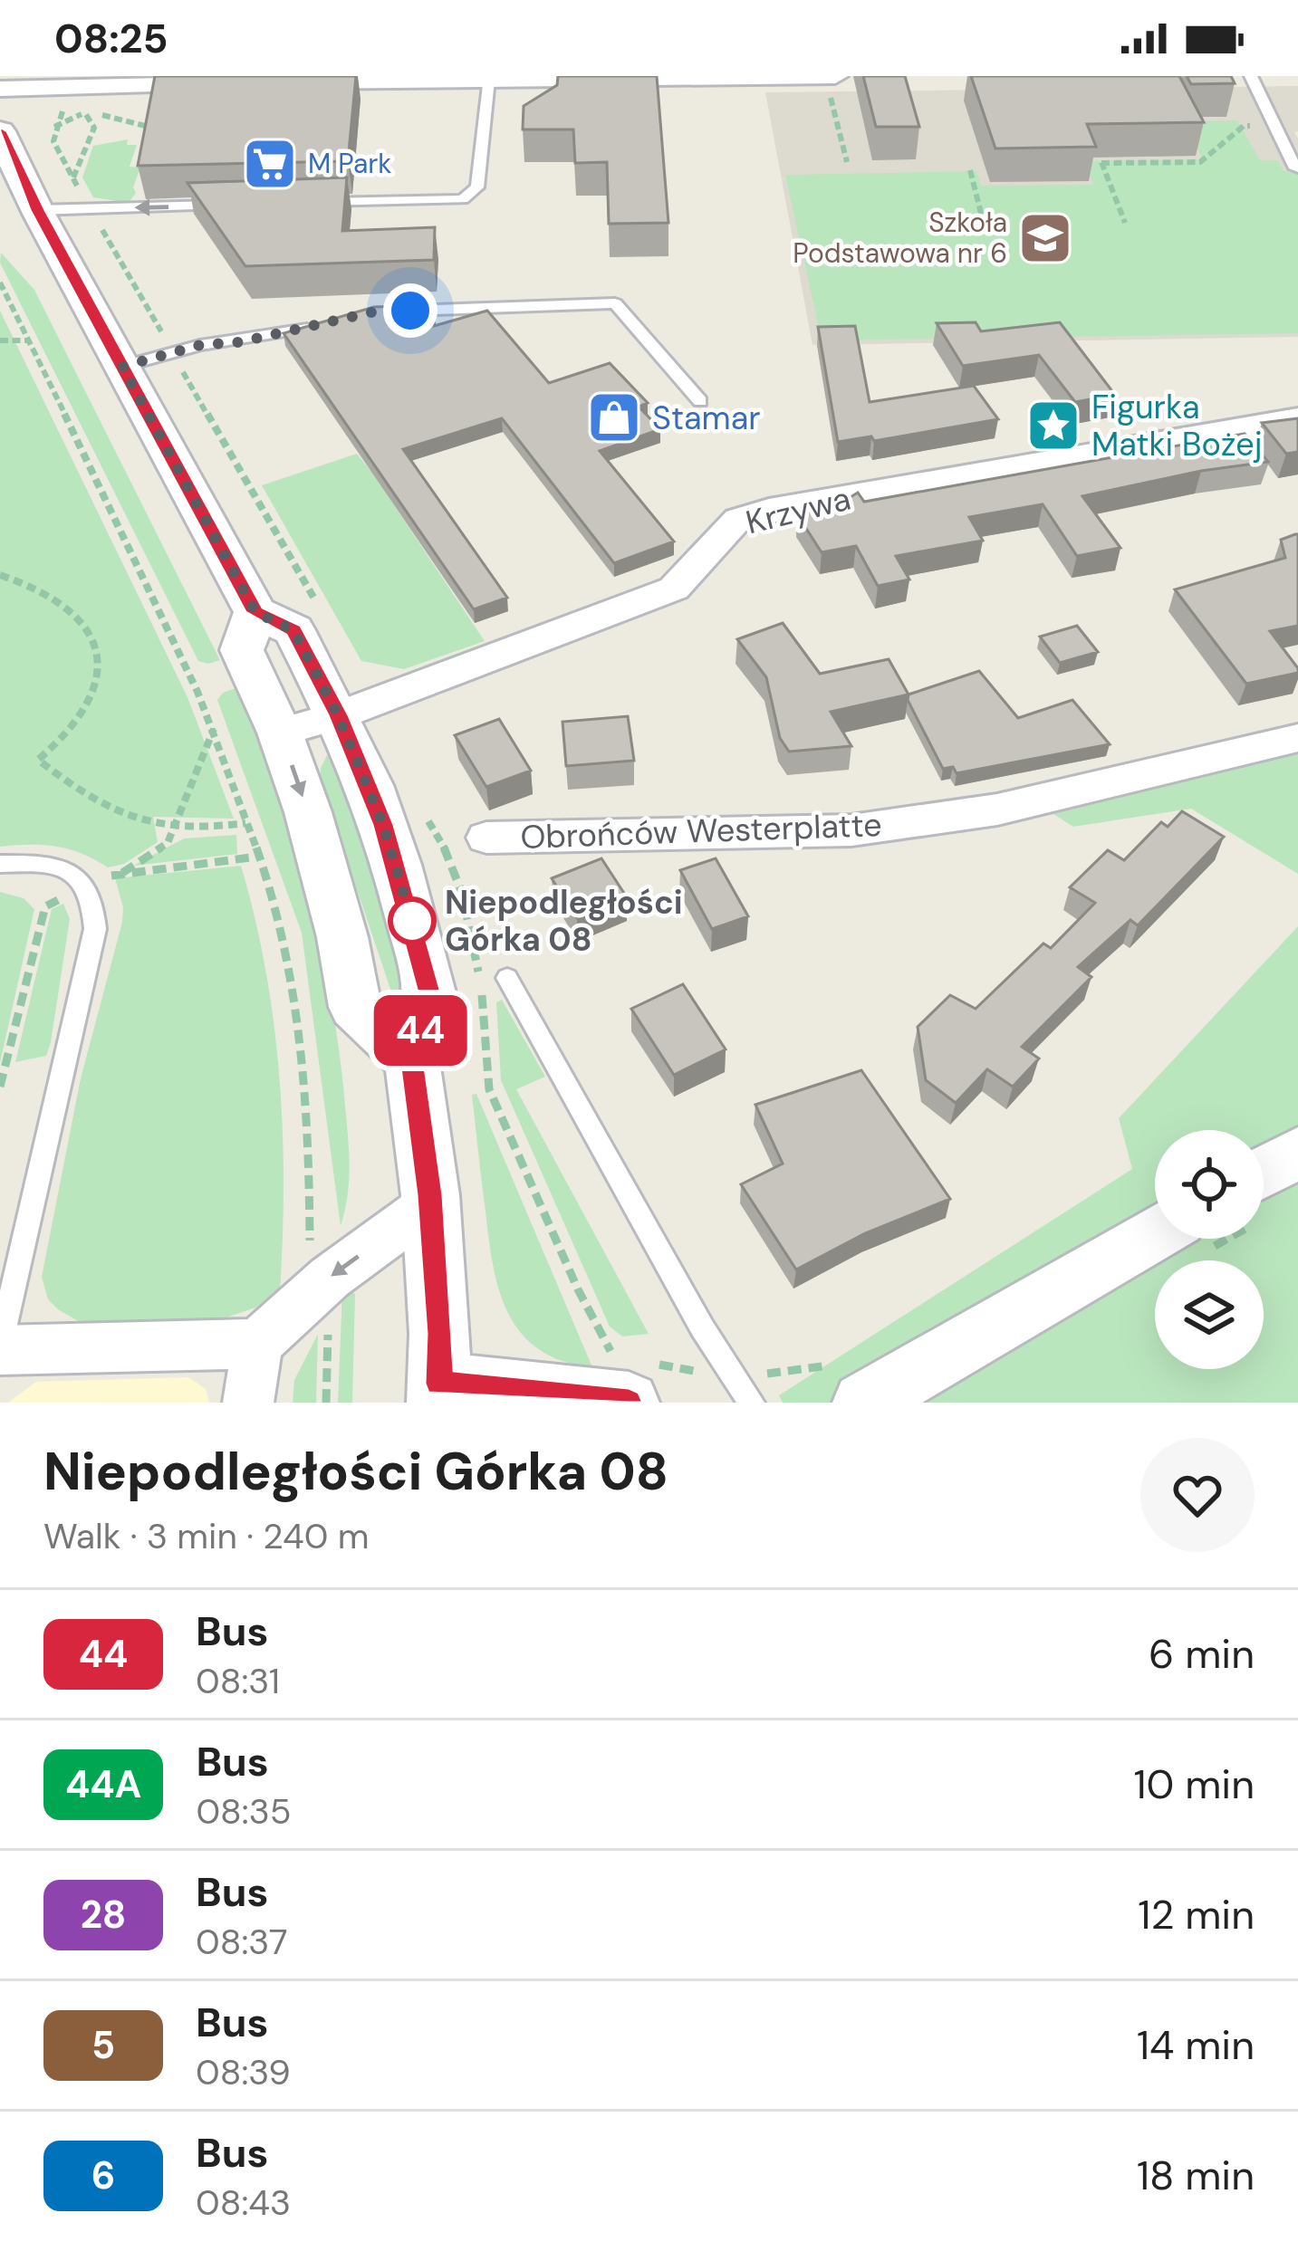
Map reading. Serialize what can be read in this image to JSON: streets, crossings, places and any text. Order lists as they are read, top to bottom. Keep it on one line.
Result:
{"streets":{"street":["Krzywa","Obrońców Westerplatte"]},"places":{"supermarket":["M Park"],"school or university":["Szkoła Podstawowa nr 6"],"shop":["Stamar"],"place":["Figurka Matki Bożej"],"other":["Niepodległości Górka 08"]},"lines":["bus line 44"],"page":{"status":"08:25","on_map":"44","heading":["Niepodległości Górka 08","Walk · 3 min · 240 m"],"list":[{"mark":"44","name":"Bus","note":"08:31","value":"6 min"},{"mark":"44A","name":"Bus","note":"08:35","value":"10 min"},{"mark":"28","name":"Bus","note":"08:37","value":"12 min"},{"mark":"5","name":"Bus","note":"08:39","value":"14 min"},{"mark":"6","name":"Bus","note":"08:43","value":"18 min"}]}}
